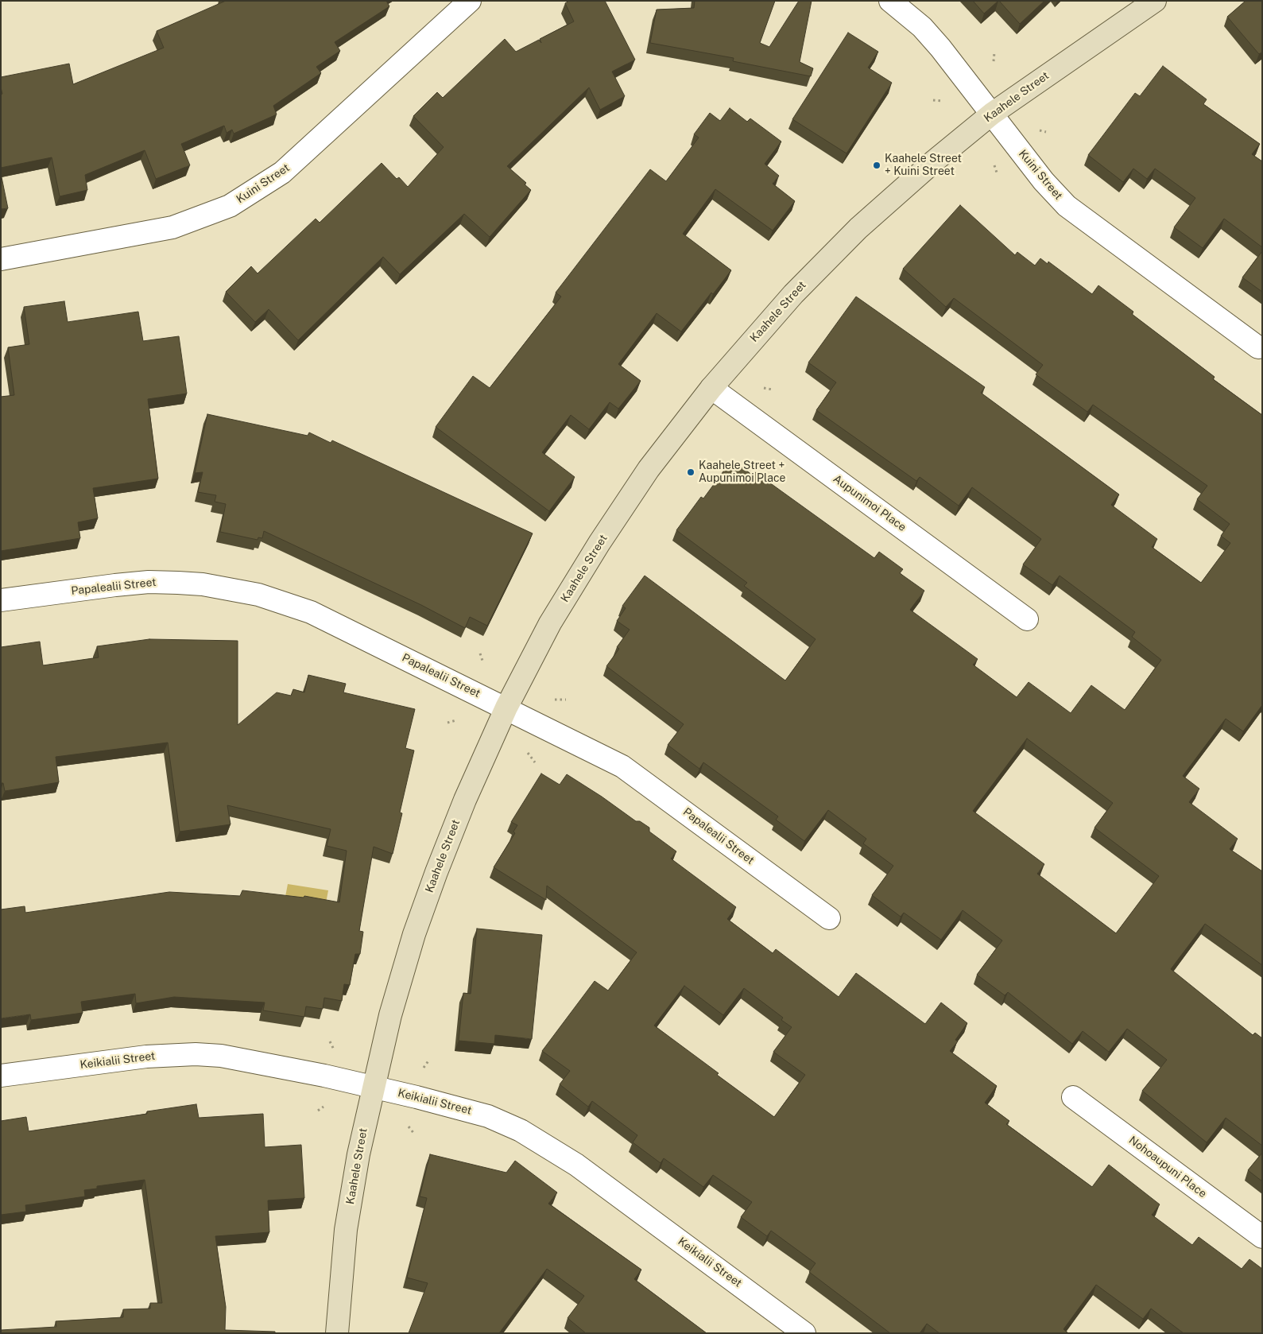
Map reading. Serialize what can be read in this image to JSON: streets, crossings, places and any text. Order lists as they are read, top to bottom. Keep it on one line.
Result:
{"streets":{"street":["Kaahele Street","Kuini Street","Aupunimoi Place","Papalealii Street","Keikialii Street","Nohoaupuni Place"]},"crossings":[["Kaahele Street","Kuini Street"],["Kaahele Street","Aupunimoi Place"],["Kaahele Street","Papalealii Street"],["Kaahele Street","Keikialii Street"]],"places":["Kaahele Street + Kuini Street","Kaahele Street + Aupunimoi Place"]}
